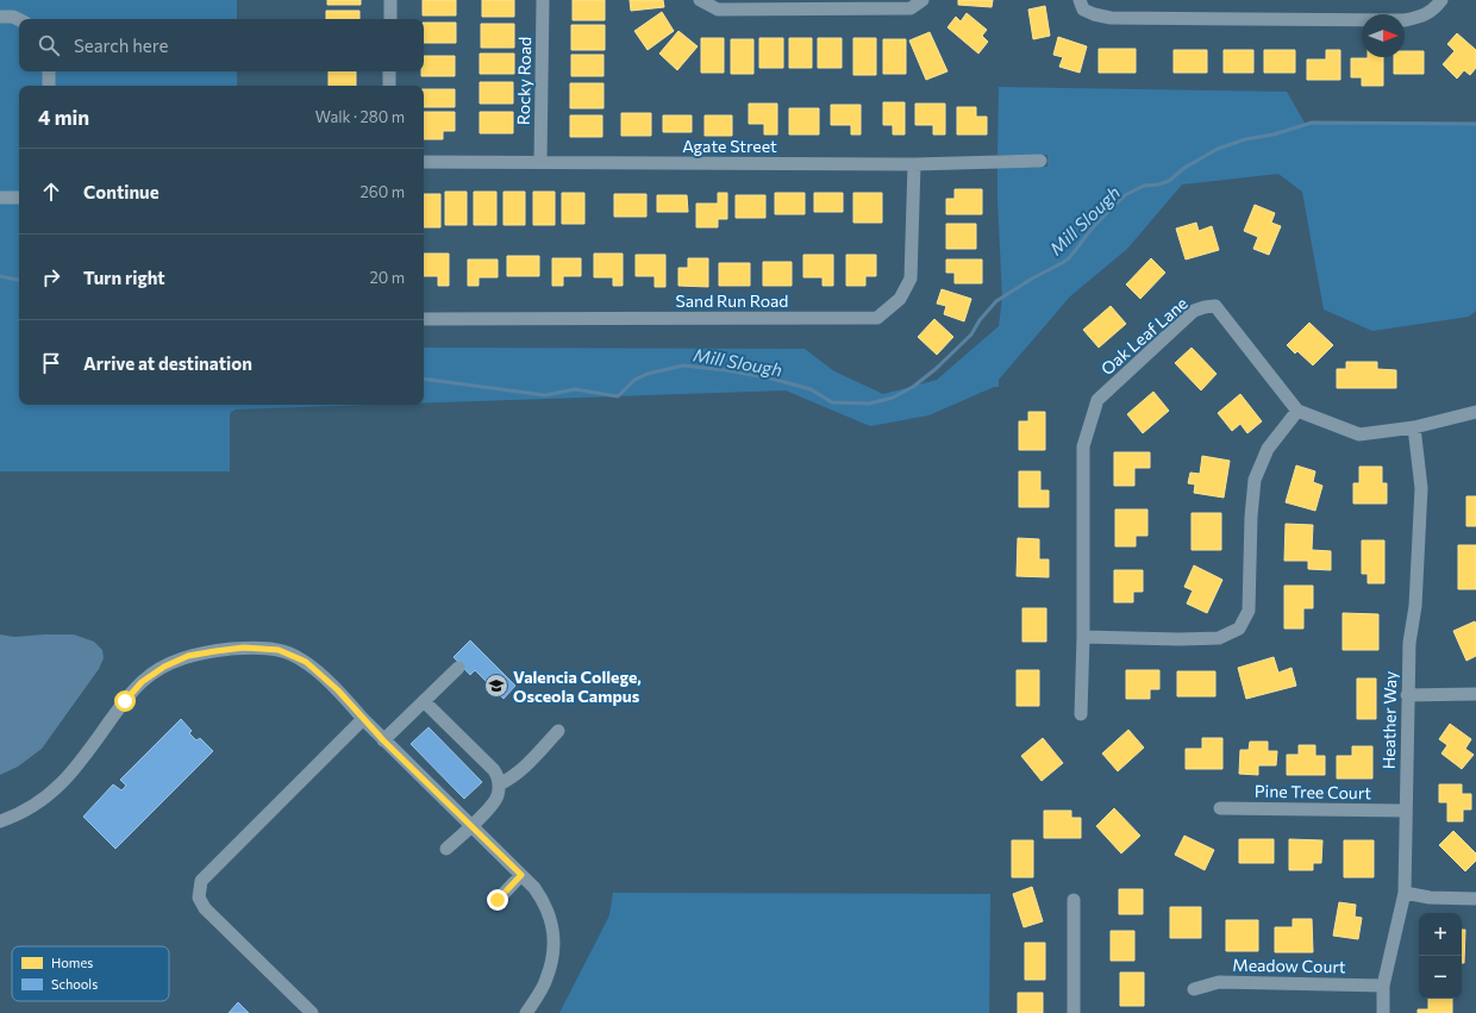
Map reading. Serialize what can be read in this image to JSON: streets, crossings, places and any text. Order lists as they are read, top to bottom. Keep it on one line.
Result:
{"streets":{"street":["Rocky Road","Agate Street","Sand Run Road","Oak Leaf Lane","Heather Way","Pine Tree Court","Meadow Court"]},"crossings":[["Rocky Road","Agate Street"],["Agate Street","Sand Run Road"],["Heather Way","Pine Tree Court"],["Heather Way","Meadow Court"]],"water":["Mill Slough"],"places":{"school or university":["Valencia College, Osceola Campus"]},"legend":["Homes","Schools"],"north":"right","page":{"search":"Search here","heading":["4 min","Walk · 280 m"],"list":[["Continue","260 m"],["Turn right","20 m"],"Arrive at destination"],"map_buttons":["+","−"]}}
